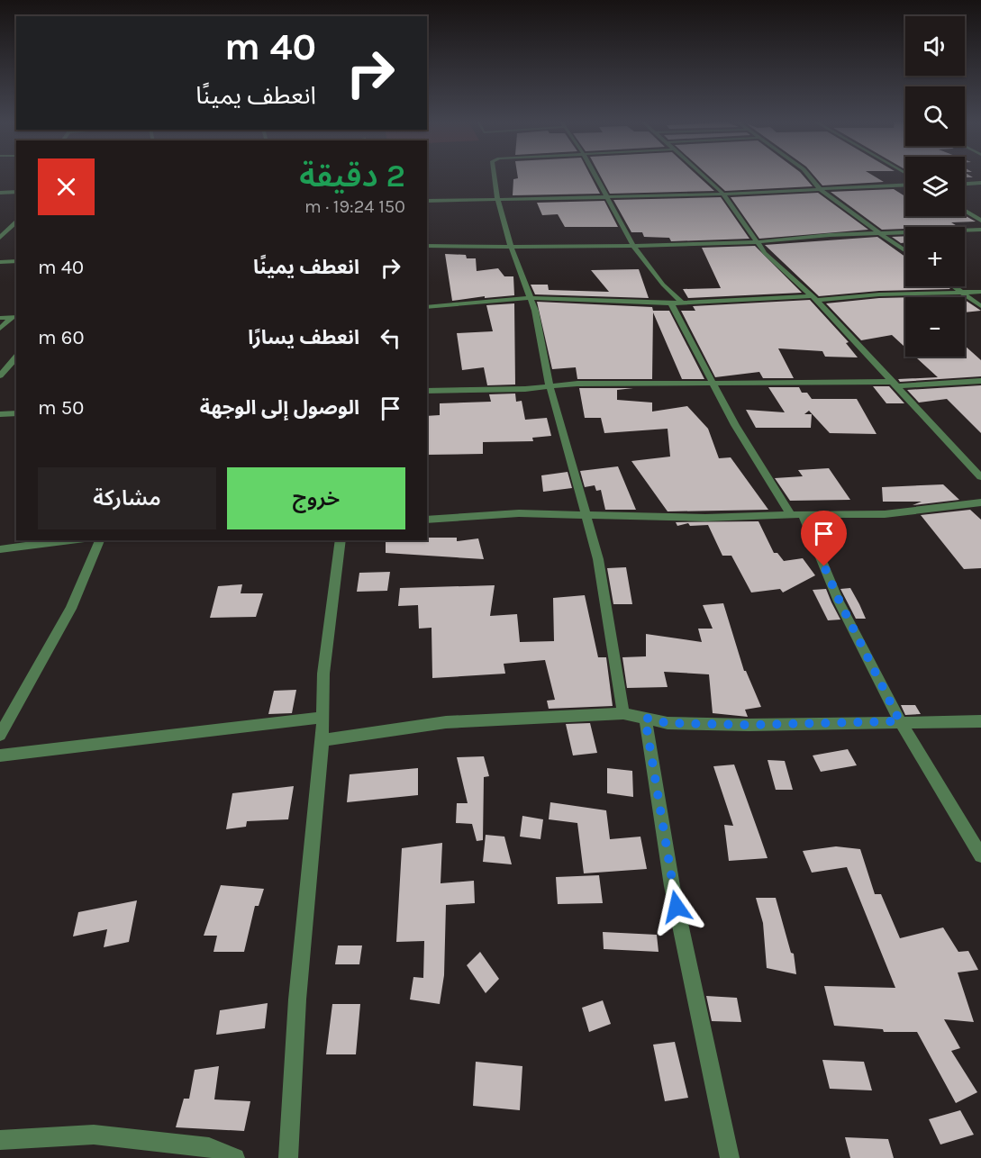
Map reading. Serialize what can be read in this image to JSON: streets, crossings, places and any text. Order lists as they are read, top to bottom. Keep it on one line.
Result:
{"page":{"map_buttons":["+","−"],"turn":["40 m","انعطف يمينًا"],"heading":["2 دقيقة","150 m · 19:24"],"list":[{"name":"انعطف يمينًا","value":"40 m"},{"name":"انعطف يسارًا","value":"60 m"},{"name":"الوصول إلى الوجهة","value":"50 m"}],"buttons":["خروج","مشاركة"]}}
